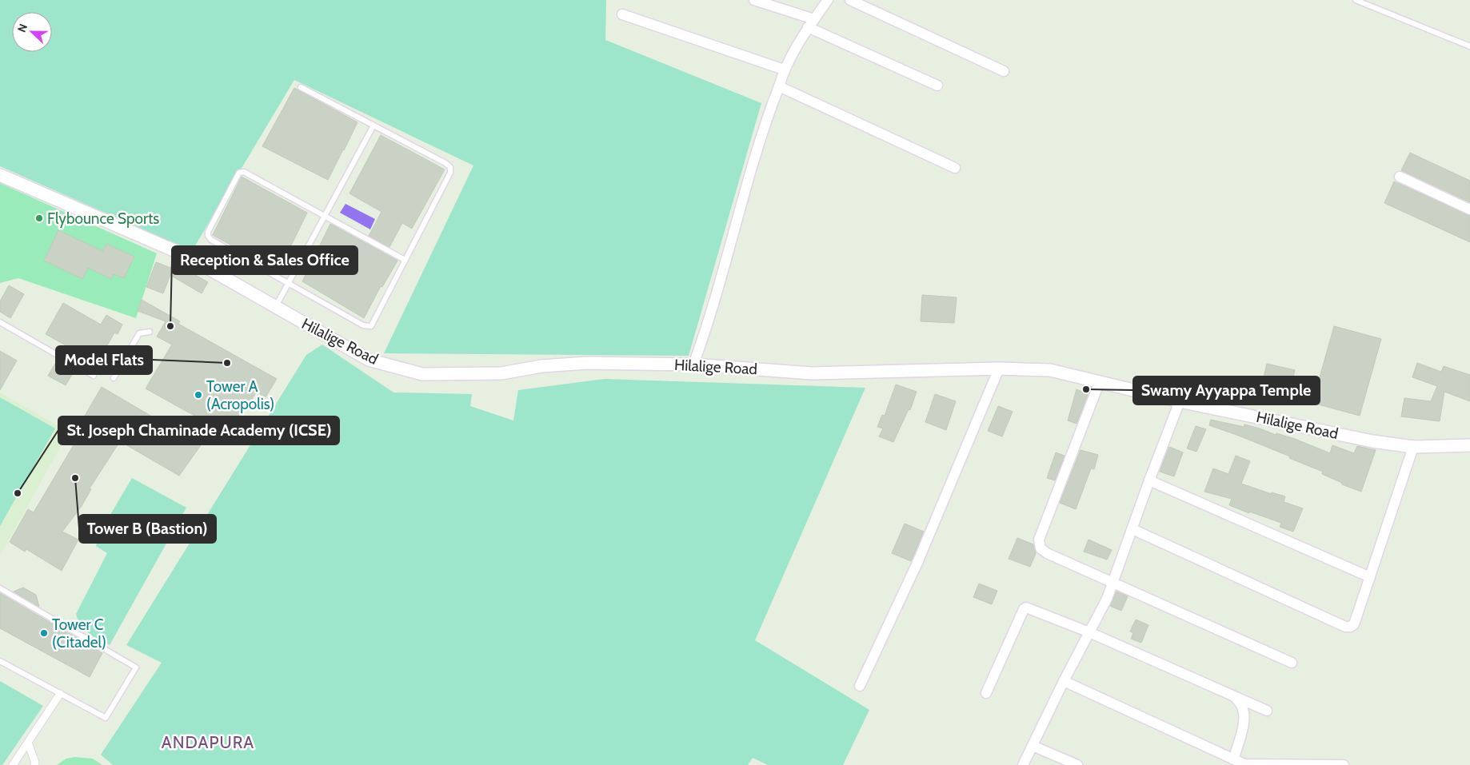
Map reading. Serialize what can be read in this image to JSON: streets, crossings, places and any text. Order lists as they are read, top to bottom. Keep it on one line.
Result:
{"streets":{"street":["Hilalige Road"]},"districts":["ANDAPURA"],"places":["Flybounce Sports","Reception & Sales Office","Model Flats","Swamy Ayyappa Temple","Tower A (Acropolis)","Tower B (Bastion)","St. Joseph Chaminade Academy (ICSE)","Tower C (Citadel)"],"north":"left"}
